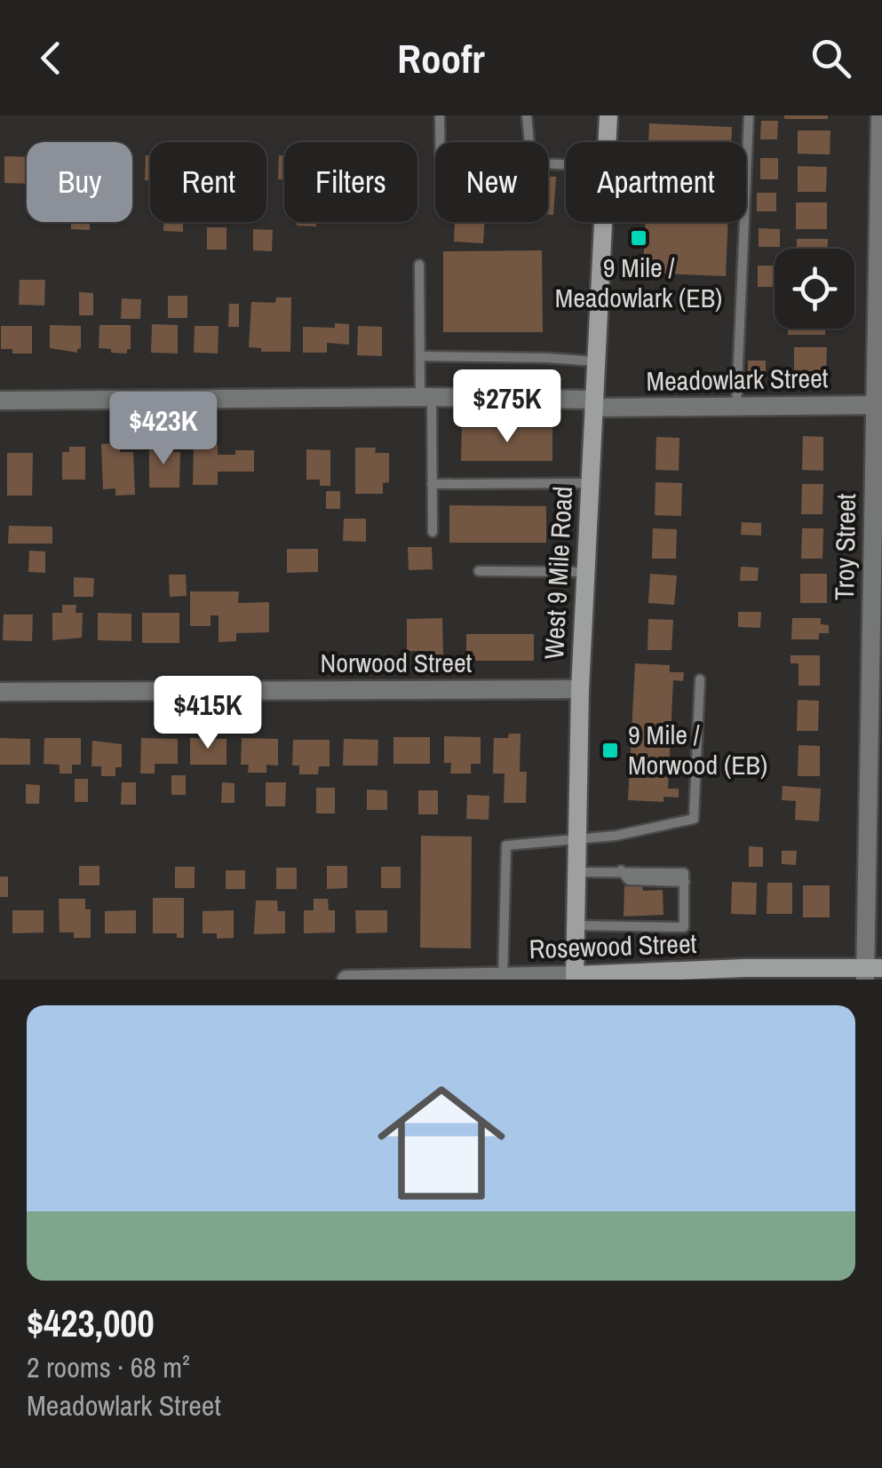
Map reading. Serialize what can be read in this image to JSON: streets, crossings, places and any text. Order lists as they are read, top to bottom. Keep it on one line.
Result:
{"streets":{"main road":["West 9 Mile Road","Rosewood Street"],"street":["Meadowlark Street","Troy Street","Norwood Street"]},"crossings":[["Meadowlark Street","Troy Street"],["Meadowlark Street","West 9 Mile Road"],["Troy Street","Rosewood Street"],["West 9 Mile Road","Norwood Street"],["West 9 Mile Road","Rosewood Street"]],"places":{"transit":["9 Mile / Meadowlark (EB)","9 Mile / Morwood (EB)"]},"page":{"header":"Roofr","chip":["Buy","Rent","Filters","New","Apartment"],"price":["$275K","$423K","$415K"],"list":[{"name":"$423,000","note":"2 rooms · 68 m² · Meadowlark Street"}]}}
